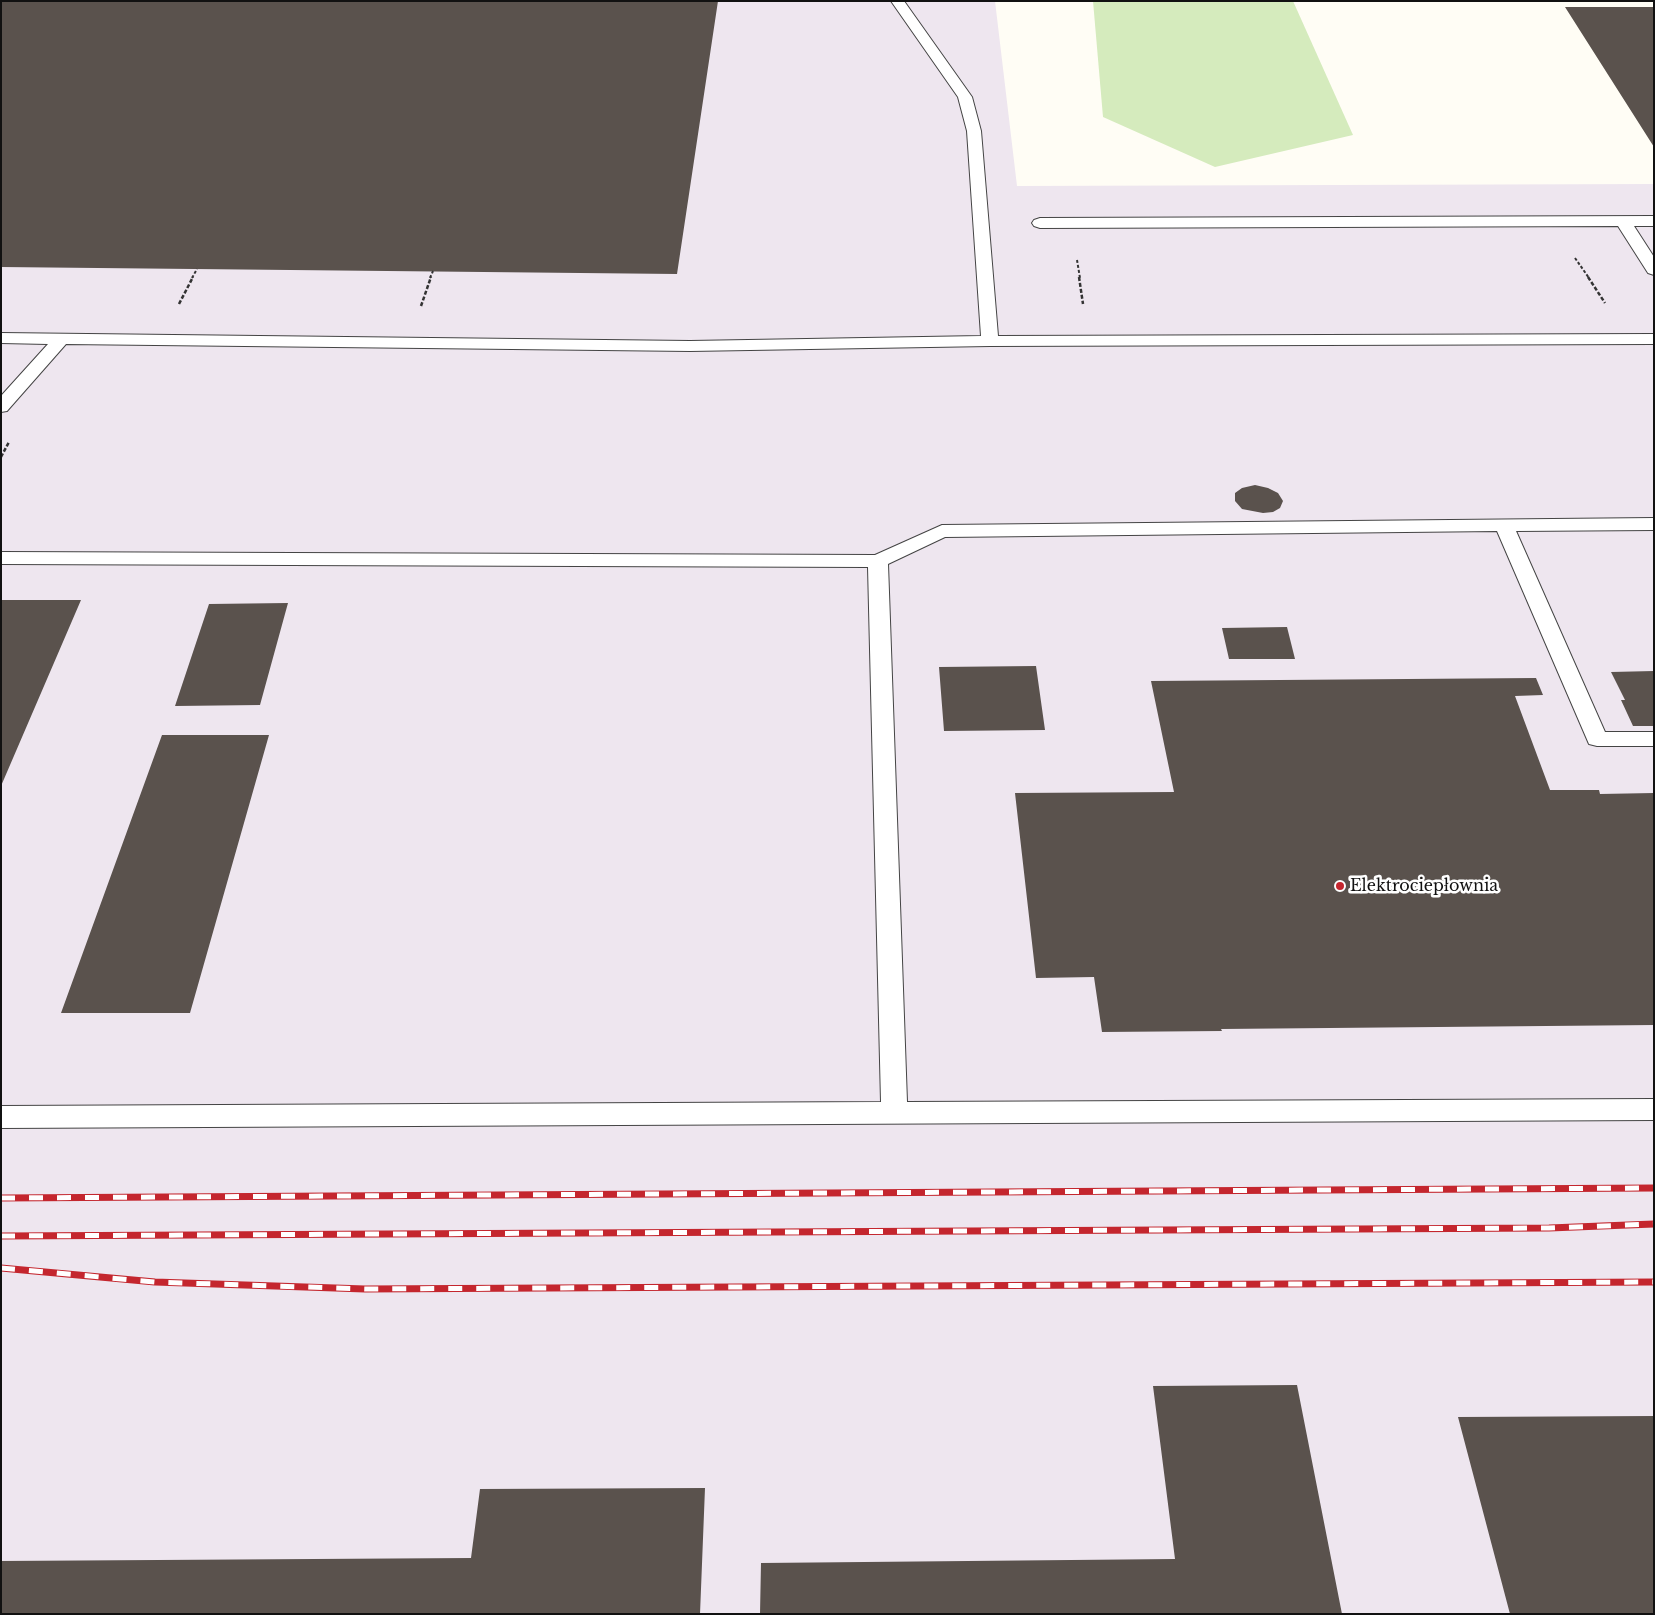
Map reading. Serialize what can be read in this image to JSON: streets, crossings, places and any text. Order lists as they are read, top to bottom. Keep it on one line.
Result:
{"places":["Elektrociepłownia"]}
